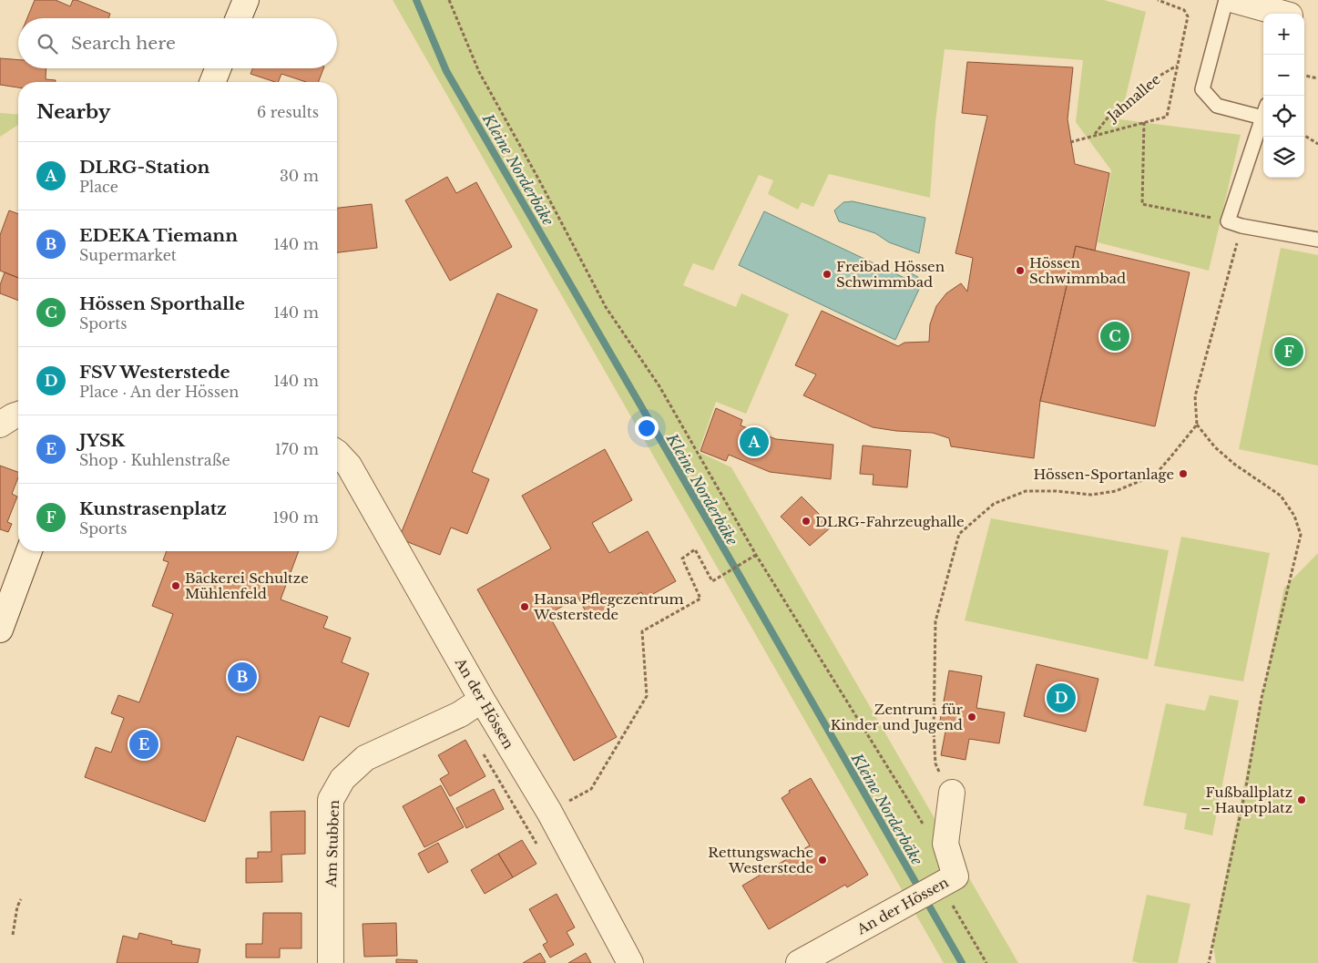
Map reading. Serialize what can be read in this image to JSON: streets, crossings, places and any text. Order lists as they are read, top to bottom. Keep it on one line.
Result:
{"streets":{"street":["An der Hössen","Am Stubben"],"path":["Jahnallee"]},"crossings":[["An der Hössen","Am Stubben"]],"water":["Kleine Norderbäke"],"places":["Hössen Schwimmbad","Freibad Hössen Schwimmbad","Hössen-Sportanlage","DLRG-Fahrzeughalle","Bäckerei Schultze Mühlenfeld","Hansa Pflegezentrum Westerstede","Zentrum für Kinder und Jugend","Fußballplatz – Hauptplatz","Rettungswache Westerstede"],"page":{"map_buttons":["+","−"],"search":"Search here","heading":["Nearby","6 results"],"list":[{"mark":"A","name":"DLRG-Station","note":"Place","value":"30 m"},{"mark":"B","name":"EDEKA Tiemann","note":"Supermarket","value":"140 m"},{"mark":"C","name":"Hössen Sporthalle","note":"Sports","value":"140 m"},{"mark":"D","name":"FSV Westerstede","note":"Place · An der Hössen","value":"140 m"},{"mark":"E","name":"JYSK","note":"Shop · Kuhlenstraße","value":"170 m"},{"mark":"F","name":"Kunstrasenplatz","note":"Sports","value":"190 m"}],"pins":["C","F","A","B","D","E"]}}
